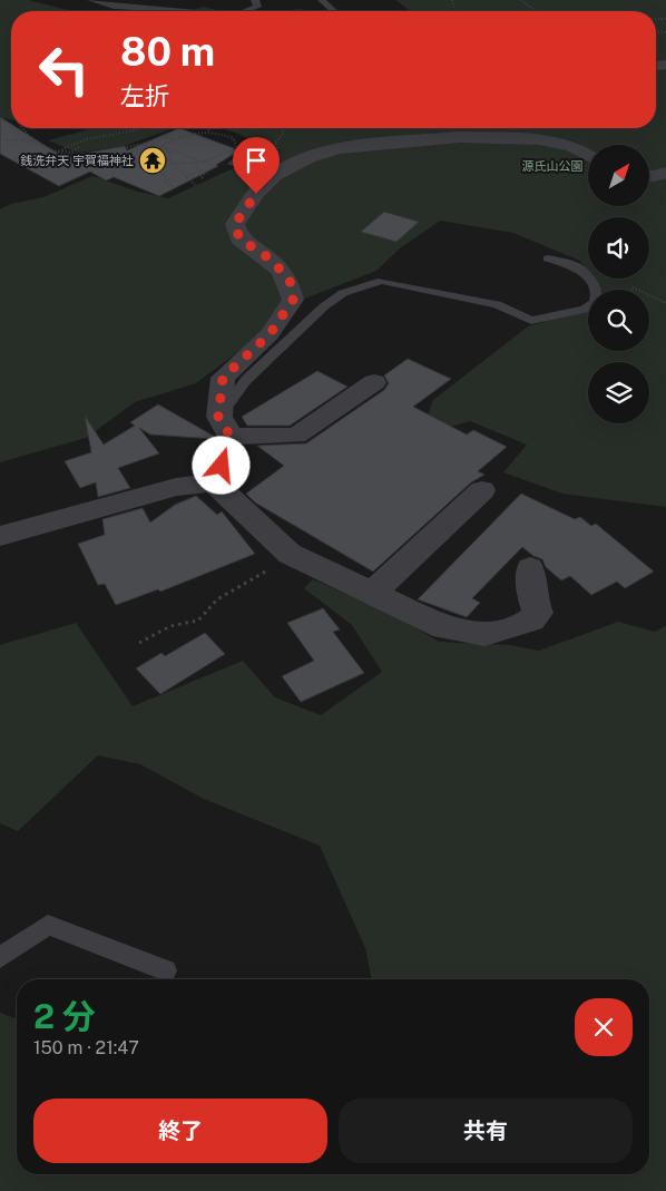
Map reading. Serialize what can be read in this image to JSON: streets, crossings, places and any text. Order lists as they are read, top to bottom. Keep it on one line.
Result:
{"parks":["源氏山公園"],"places":{"temple":["銭洗弁天 宇賀福神社"]},"north":"top right","page":{"turn":["80 m","左折"],"heading":["2 分","150 m · 21:47"],"buttons":["終了","共有"]}}
